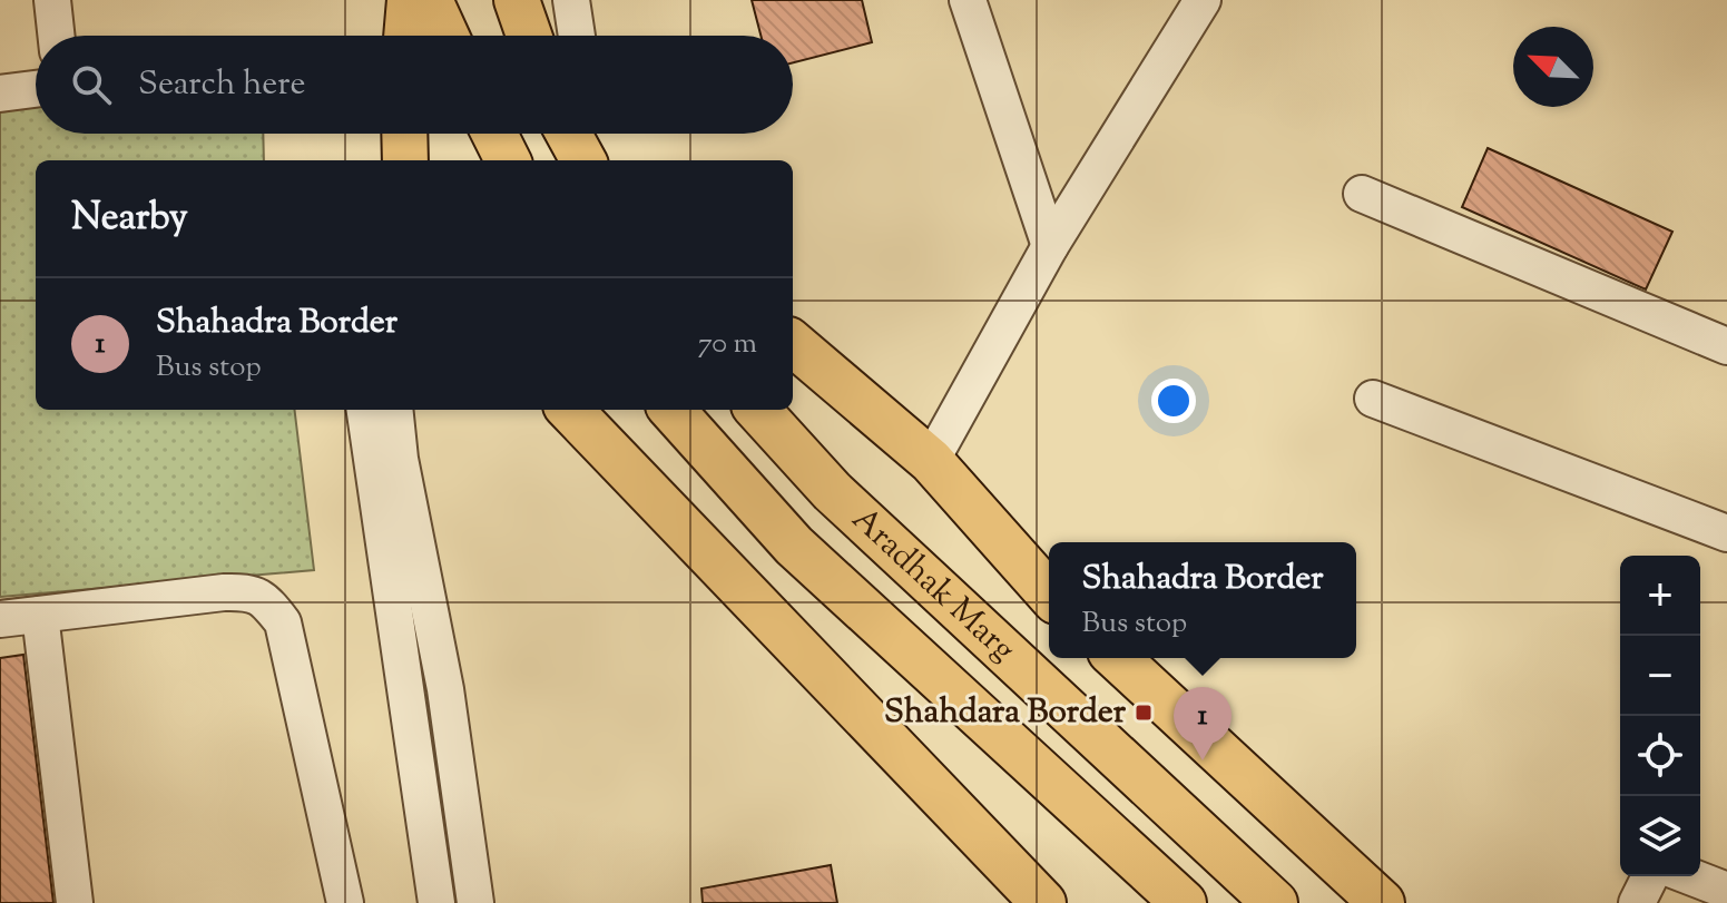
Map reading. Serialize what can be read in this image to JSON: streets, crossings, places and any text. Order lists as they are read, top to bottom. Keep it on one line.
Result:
{"streets":{"main road":["Aradhak Marg"]},"places":{"transit":["Shahdara Border"]},"north":"top left","page":{"search":"Search here","heading":"Nearby","list":[{"mark":"1","name":"Shahadra Border","note":"Bus stop","value":"70 m"}],"popup":["Shahadra Border","Bus stop"],"map_buttons":["+","−"],"pins":"1"}}
